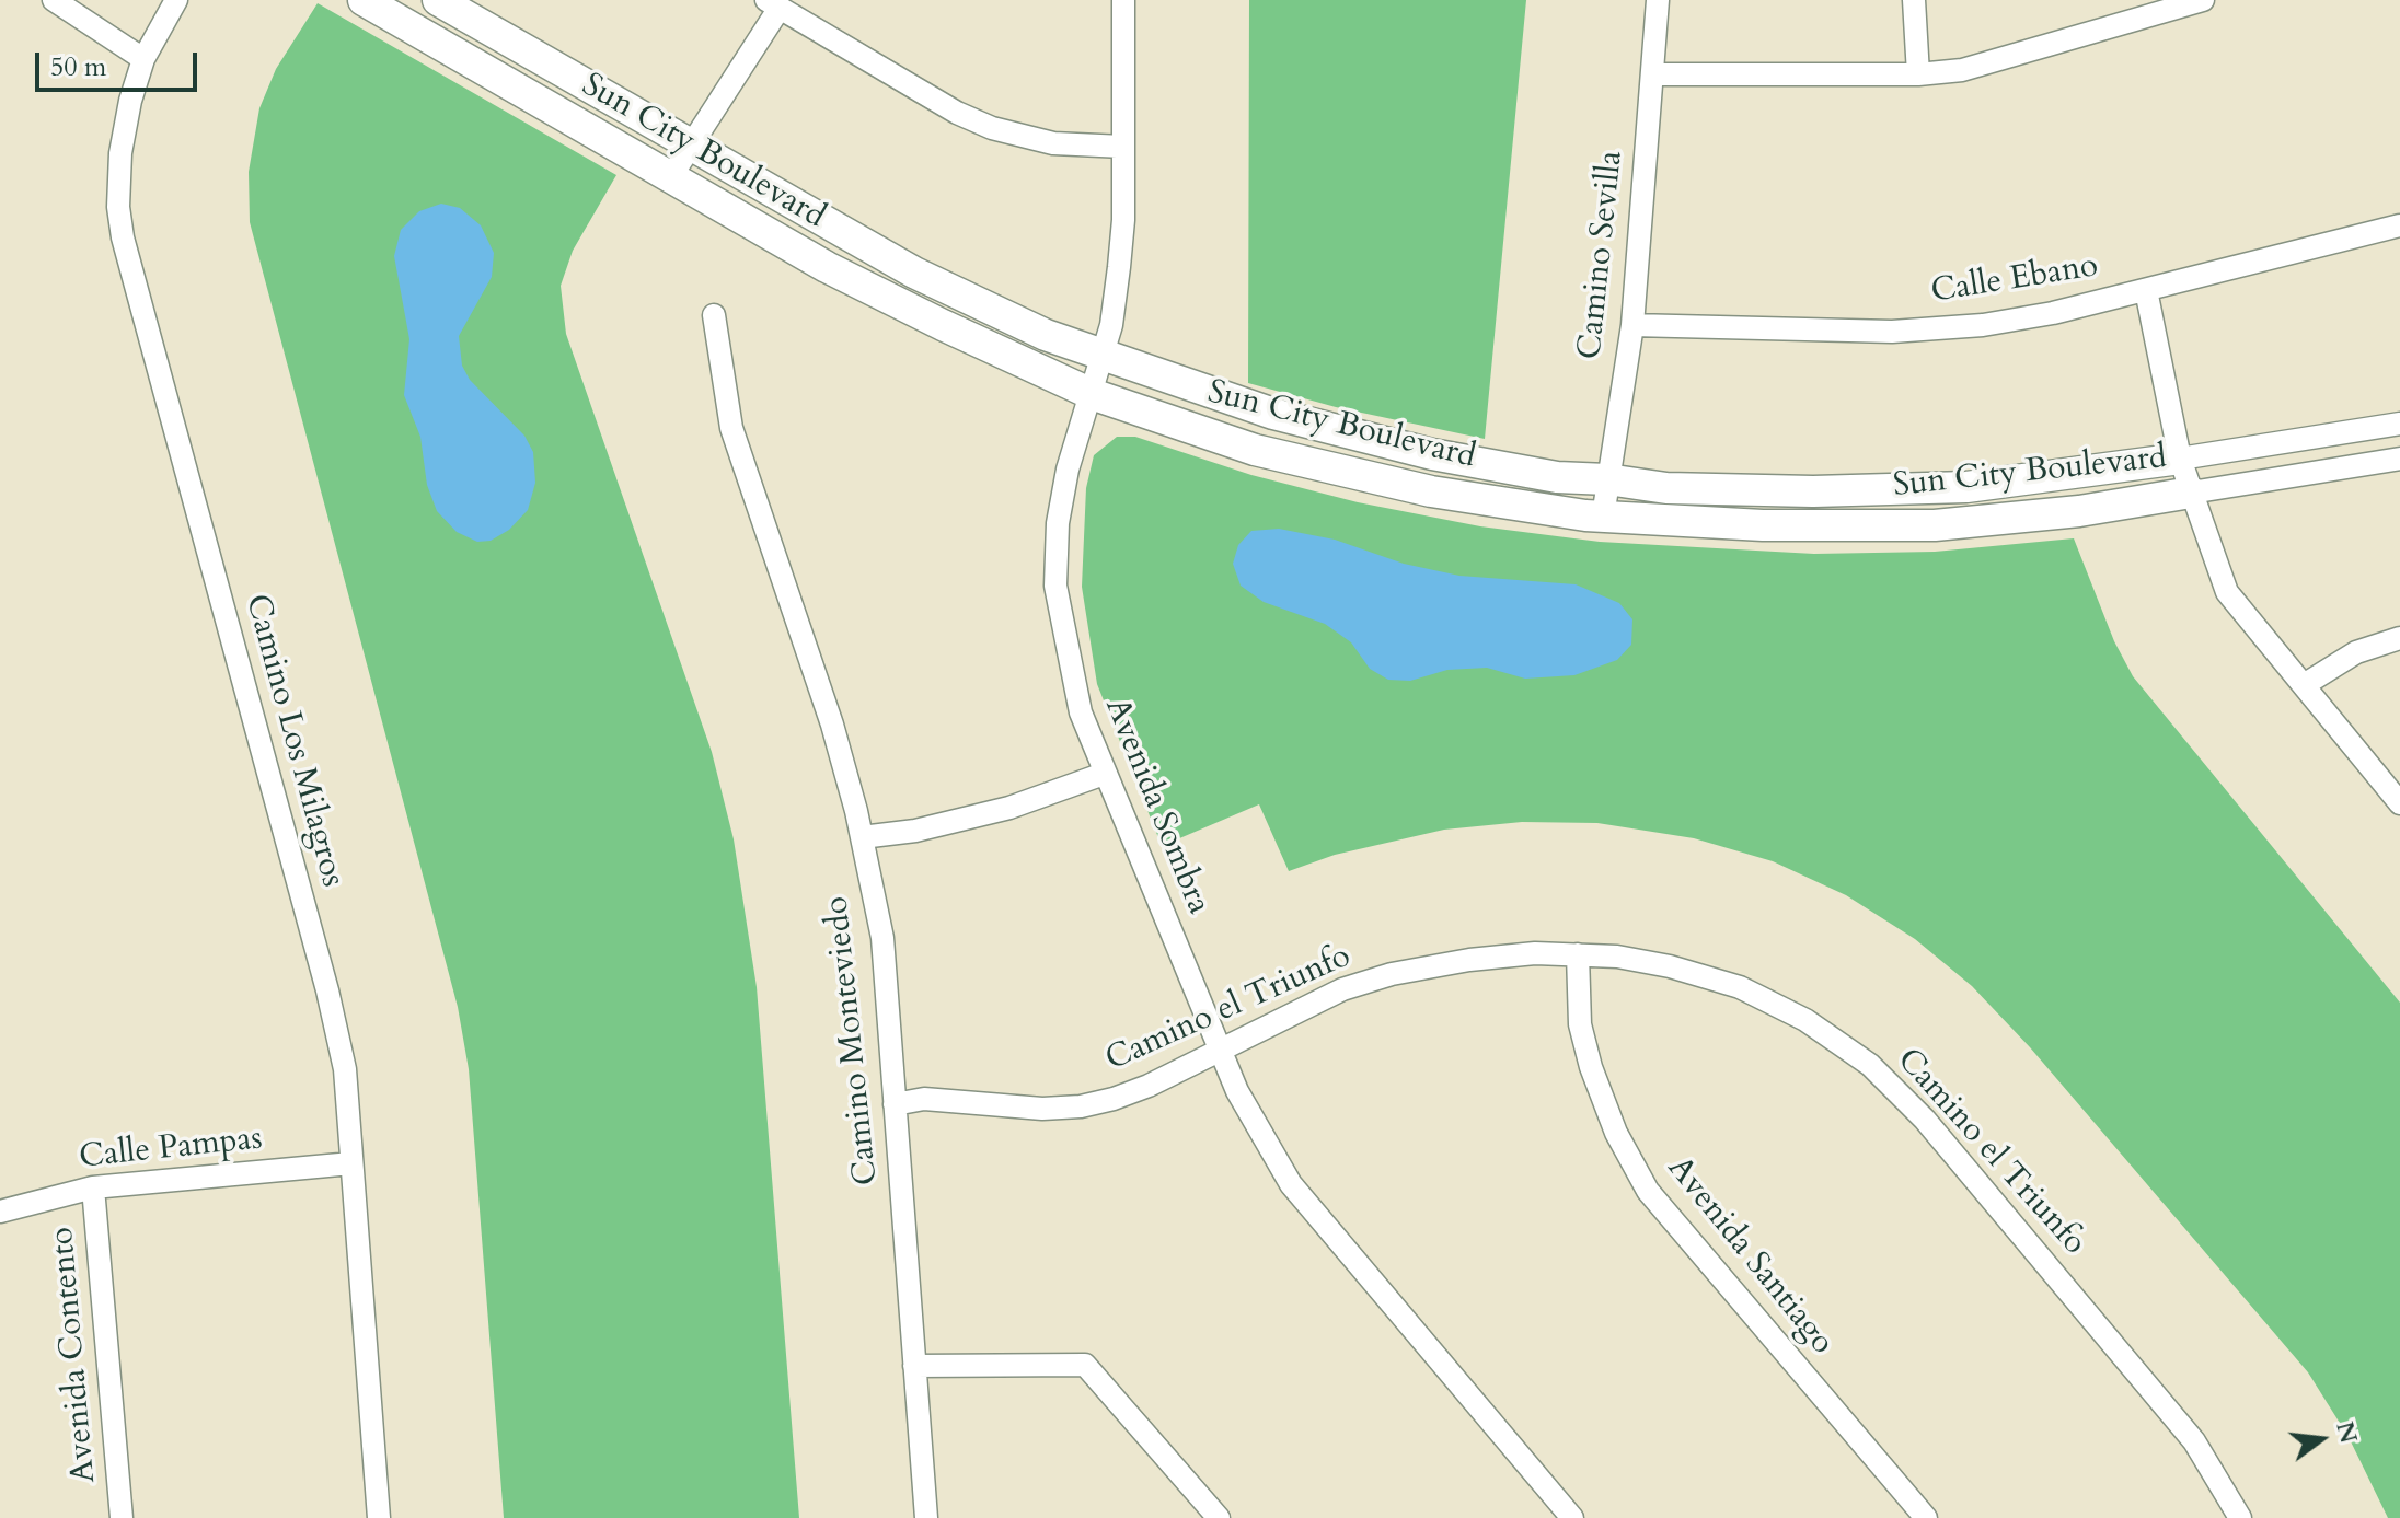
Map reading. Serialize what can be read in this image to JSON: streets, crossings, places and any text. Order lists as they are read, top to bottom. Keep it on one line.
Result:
{"streets":{"street":["Sun City Boulevard","Camino Sevilla","Calle Ebano","Camino Los Milagros","Avenida Sombra","Camino el Triunfo","Camino Monteviedo","Calle Pampas","Avenida Santiago","Avenida Contento"]},"crossings":[["Sun City Boulevard","Camino Sevilla"],["Sun City Boulevard","Avenida Sombra"],["Camino Sevilla","Calle Ebano"],["Camino Los Milagros","Calle Pampas"],["Avenida Sombra","Camino el Triunfo"],["Camino el Triunfo","Camino Monteviedo"],["Camino el Triunfo","Avenida Santiago"],["Calle Pampas","Avenida Contento"]],"scale_bar":"50 m","north":"right"}
